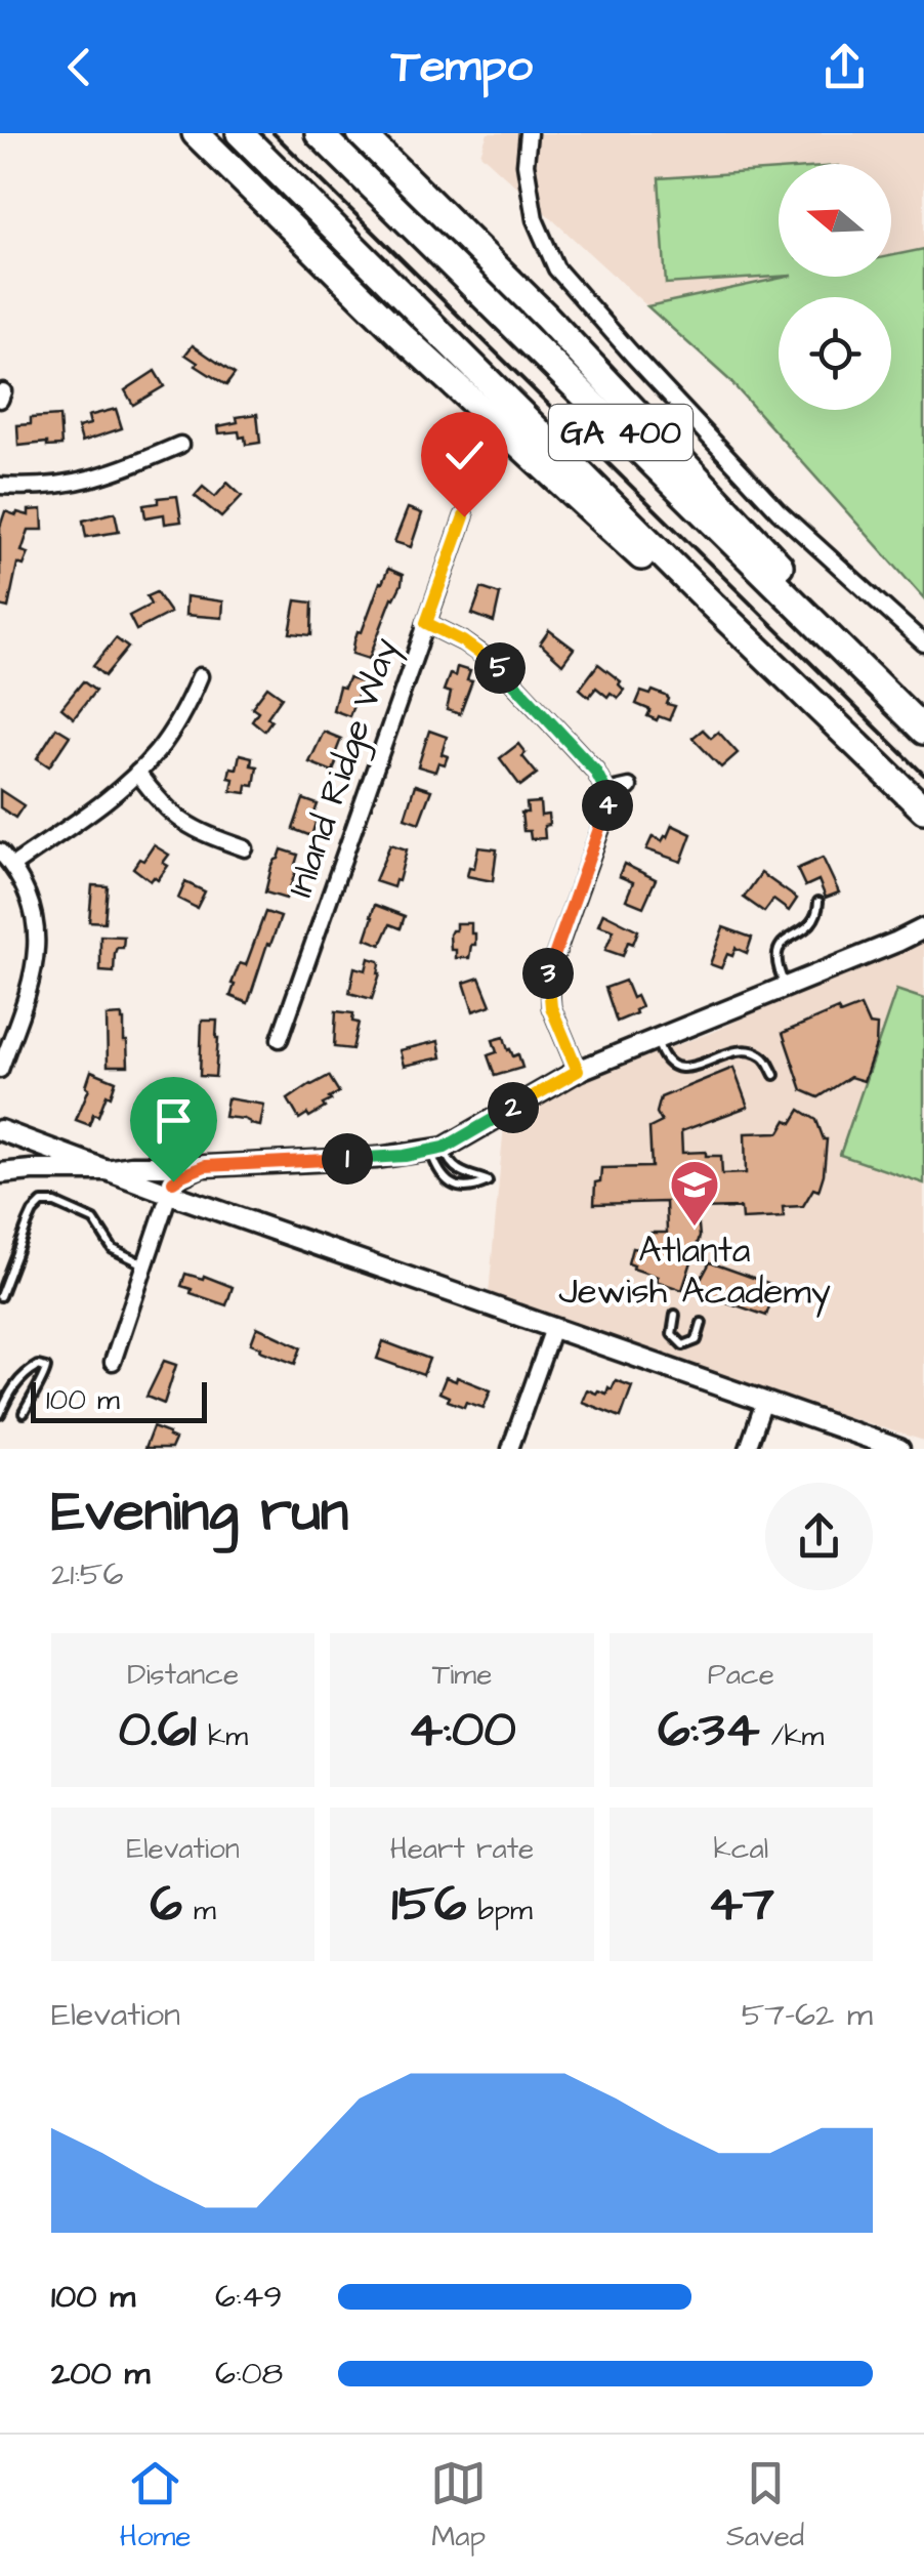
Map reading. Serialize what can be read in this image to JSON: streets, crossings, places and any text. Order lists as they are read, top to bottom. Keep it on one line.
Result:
{"streets":{"highway":["GA 400"],"street":["Inland Ridge Way"]},"places":{"school or university":["Atlanta Jewish Academy"]},"scale_bar":"100 m","north":"left","page":{"header":"Tempo","pins":["5","4","3","2","1"],"scale":"100 m","heading":["Evening run","21:56"],"stats":[["Distance","0.61 km"],["Time","4:00"],["Pace","6:34 /km"],["Elevation","6 m"],["Heart rate","156 bpm"],["kcal","47"]],"chart":["Elevation","57–62 m"],"list":[{"name":"100 m","note":"6:49"},{"name":"200 m","note":"6:08"}],"tabs":["Home","Map","Saved"]}}
